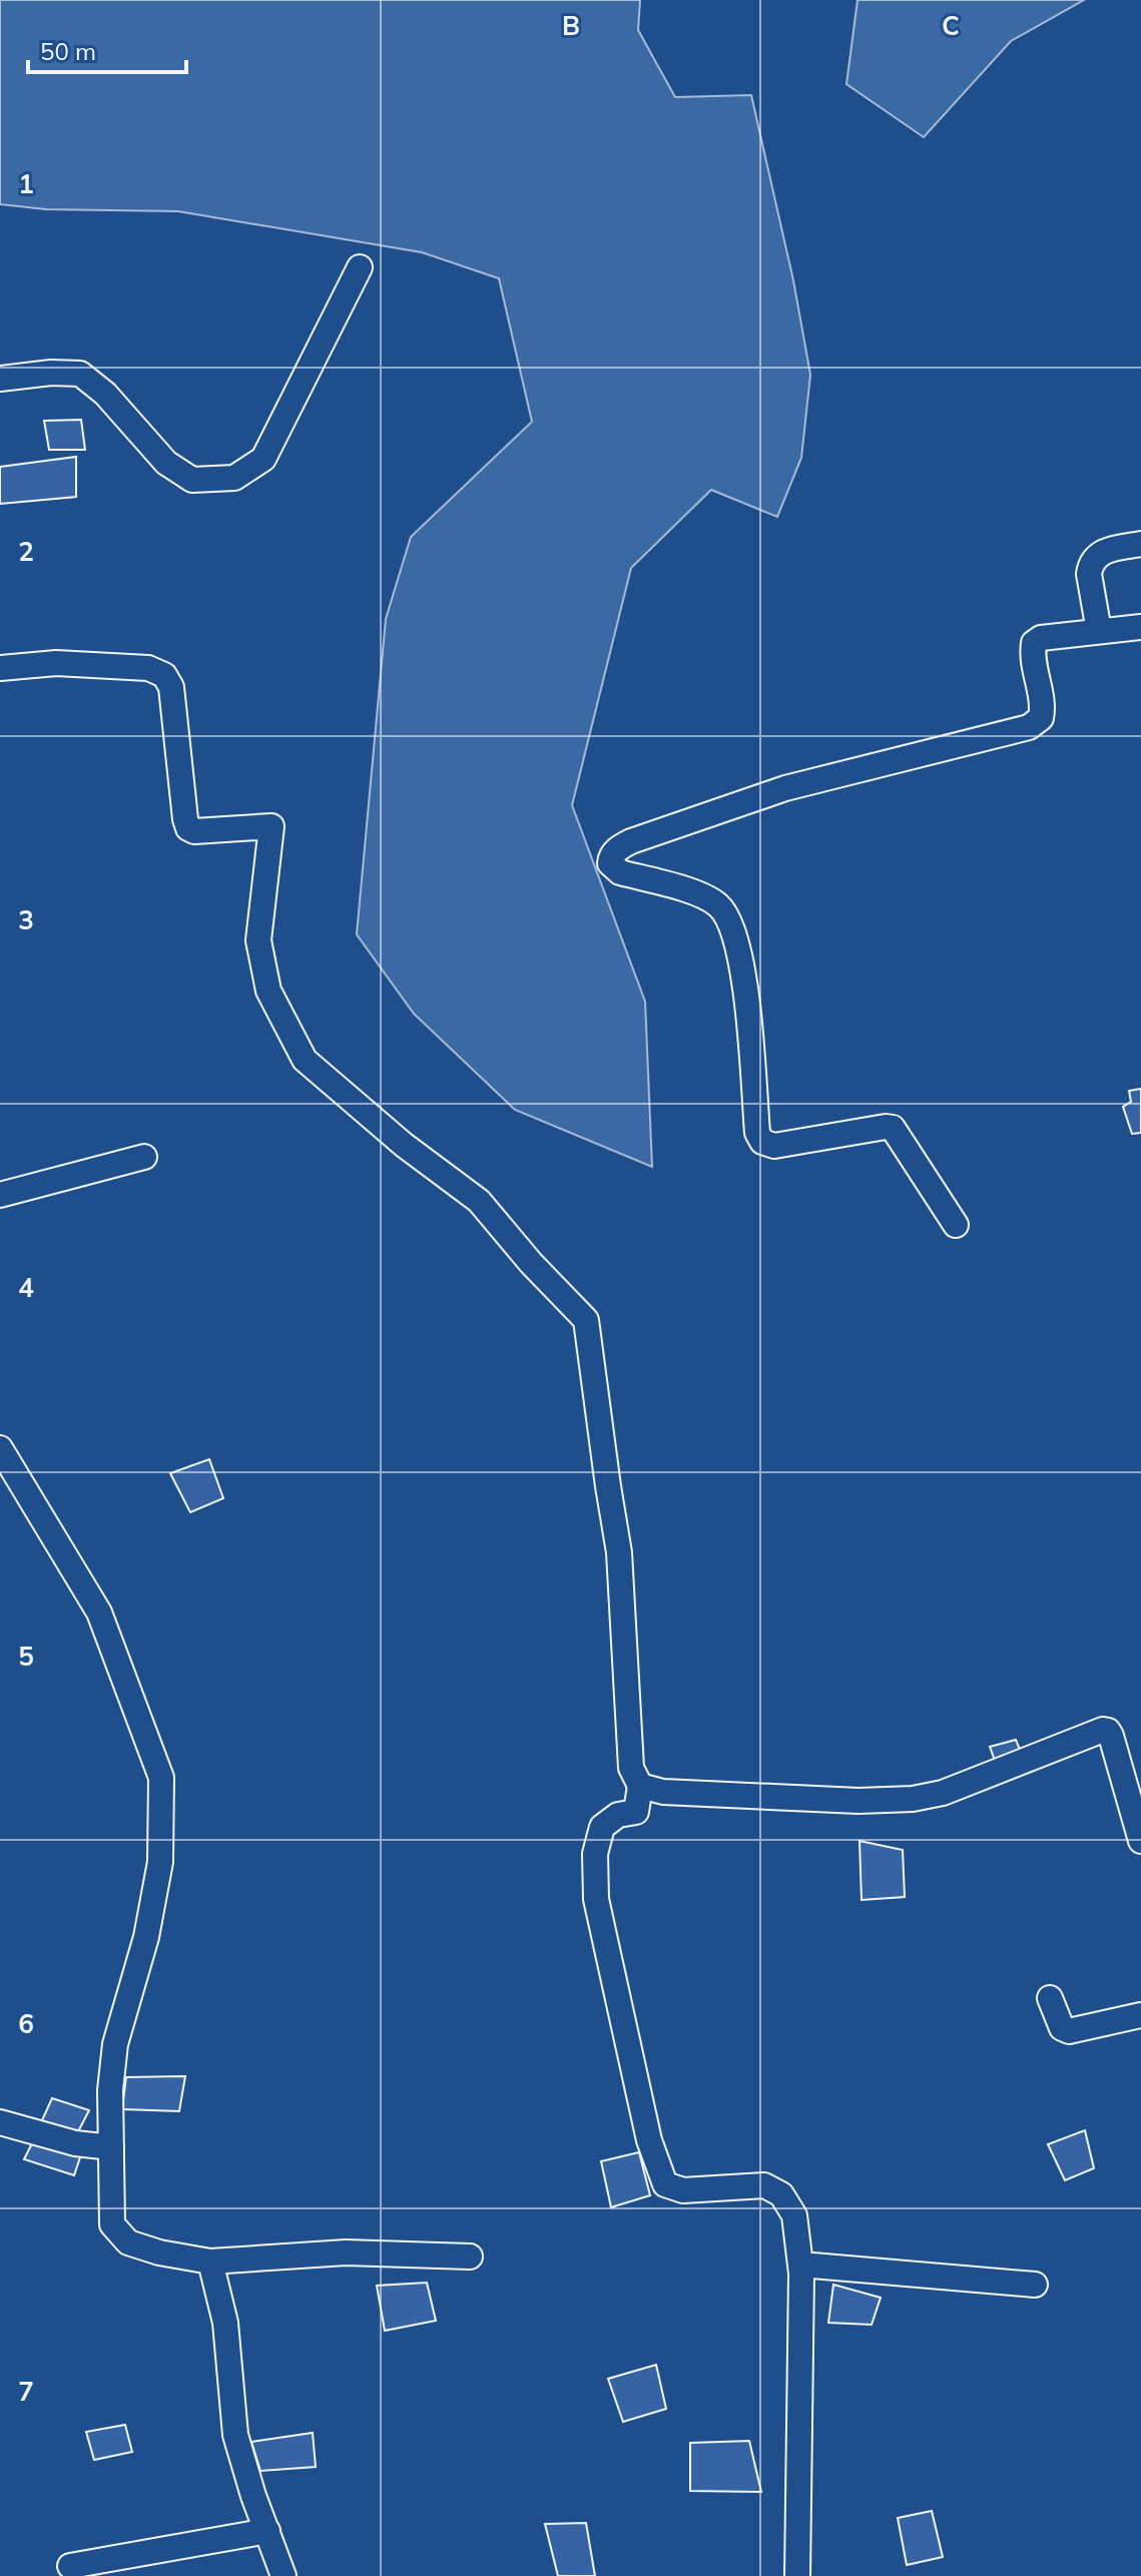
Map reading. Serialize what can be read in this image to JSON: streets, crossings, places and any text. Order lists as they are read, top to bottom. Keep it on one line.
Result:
{"scale_bar":"50 m","grid":{"columns":["B","C"],"rows":["1","2","3","4","5","6","7"]}}
